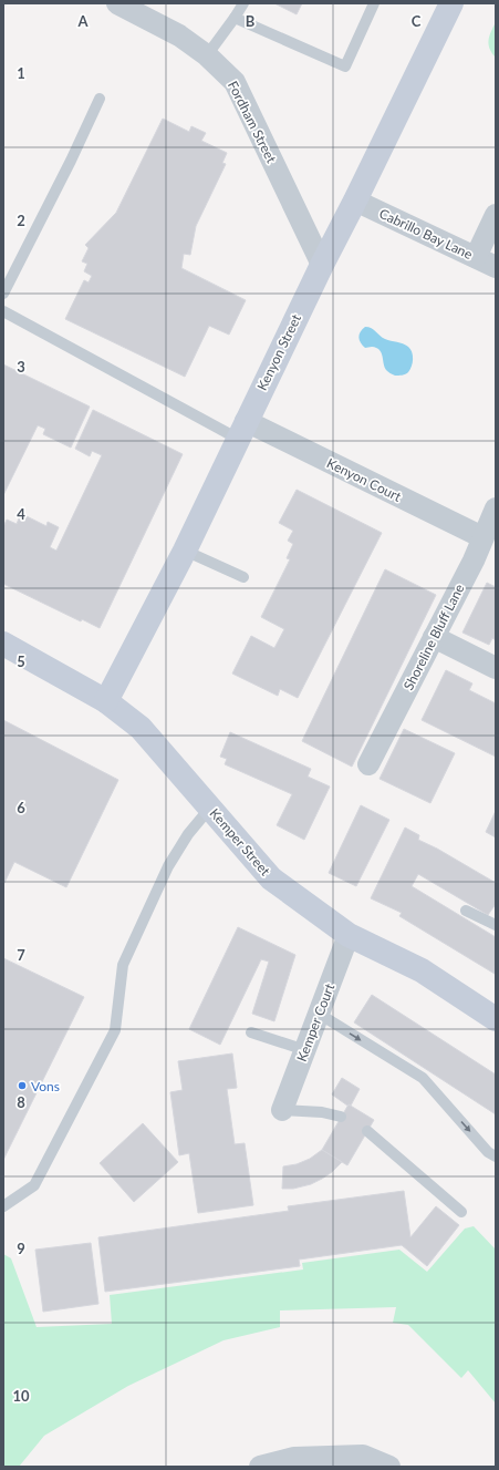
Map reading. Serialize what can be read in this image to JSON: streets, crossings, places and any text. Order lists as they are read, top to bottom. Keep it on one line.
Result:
{"streets":{"street":["Fordham Street","Cabrillo Bay Lane","Kenyon Street","Kenyon Court","Shoreline Bluff Lane","Kemper Street","Kemper Court"]},"crossings":[["Fordham Street","Kenyon Street"],["Cabrillo Bay Lane","Kenyon Street"],["Kenyon Street","Kenyon Court"],["Kenyon Street","Kemper Street"],["Kenyon Court","Shoreline Bluff Lane"],["Kemper Street","Kemper Court"]],"places":["Vons"],"grid":{"columns":["A","B","C"],"rows":["1","2","3","4","5","6","7","8","9","10"]}}
